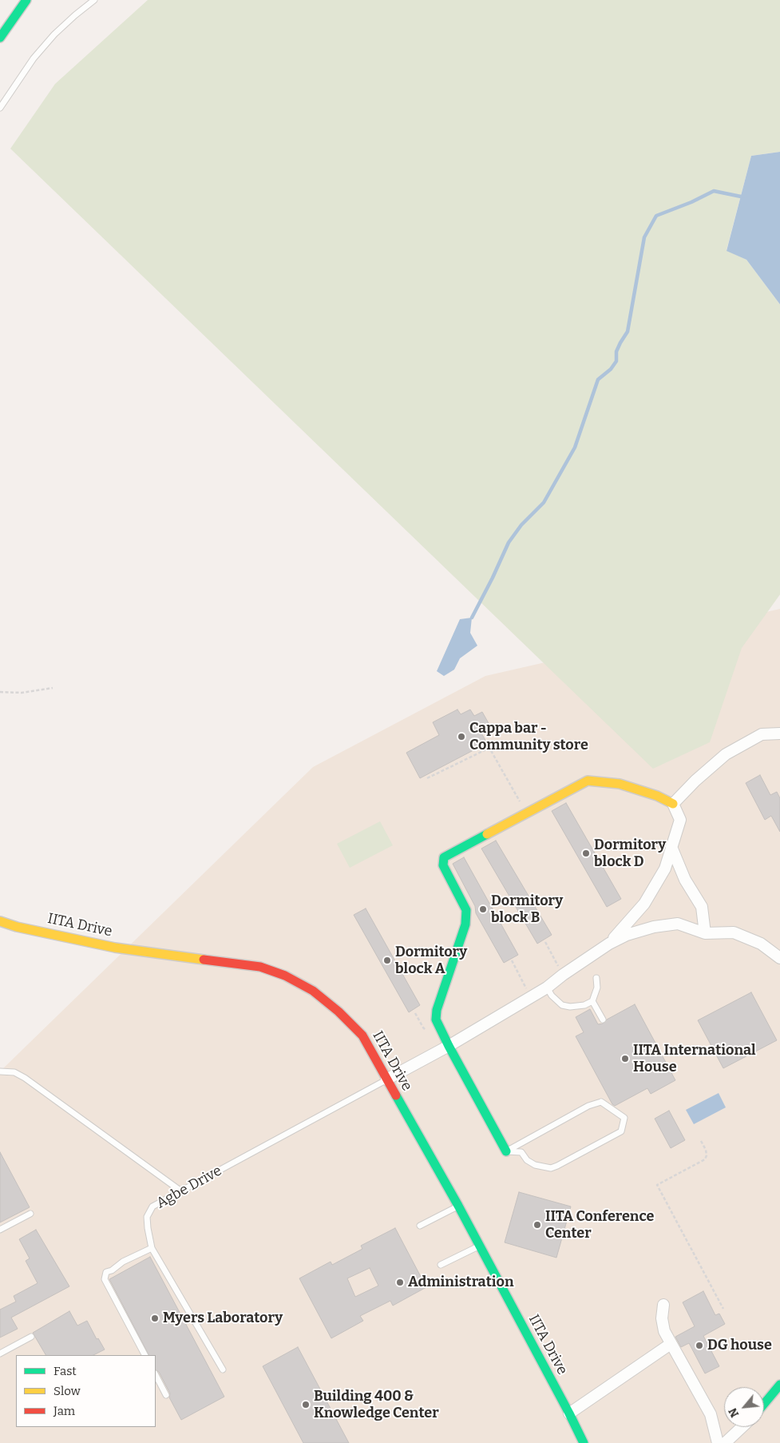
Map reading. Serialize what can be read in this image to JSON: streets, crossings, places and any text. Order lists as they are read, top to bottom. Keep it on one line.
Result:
{"streets":{"main road":["IITA Drive"],"lane":["Agbe Drive"]},"crossings":[["IITA Drive","Agbe Drive"]],"places":["Cappa bar - Community store","Dormitory block D","Dormitory block B","Dormitory block A","IITA International House","IITA Conference Center","Administration","Myers Laboratory","DG house","Building 400 & Knowledge Center"],"legend":["Fast","Slow","Jam"],"north":"bottom left"}
